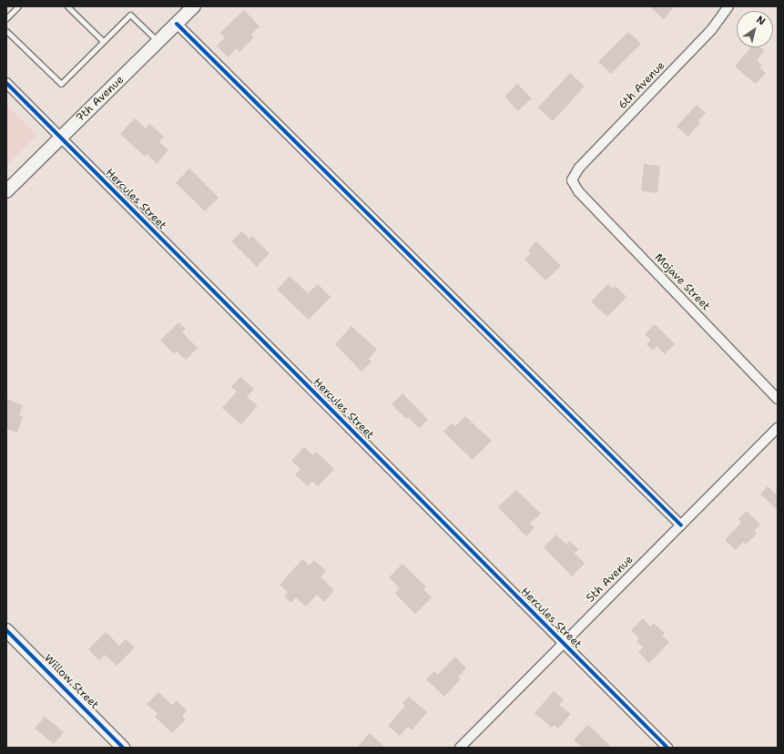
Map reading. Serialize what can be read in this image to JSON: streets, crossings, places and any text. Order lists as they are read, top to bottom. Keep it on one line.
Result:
{"streets":{"street":["6th Avenue","7th Avenue","Hercules Street","Mojave Street","5th Avenue","Willow Street"]},"crossings":[["6th Avenue","Mojave Street"],["7th Avenue","Hercules Street"],["Hercules Street","5th Avenue"]],"north":"top right"}
